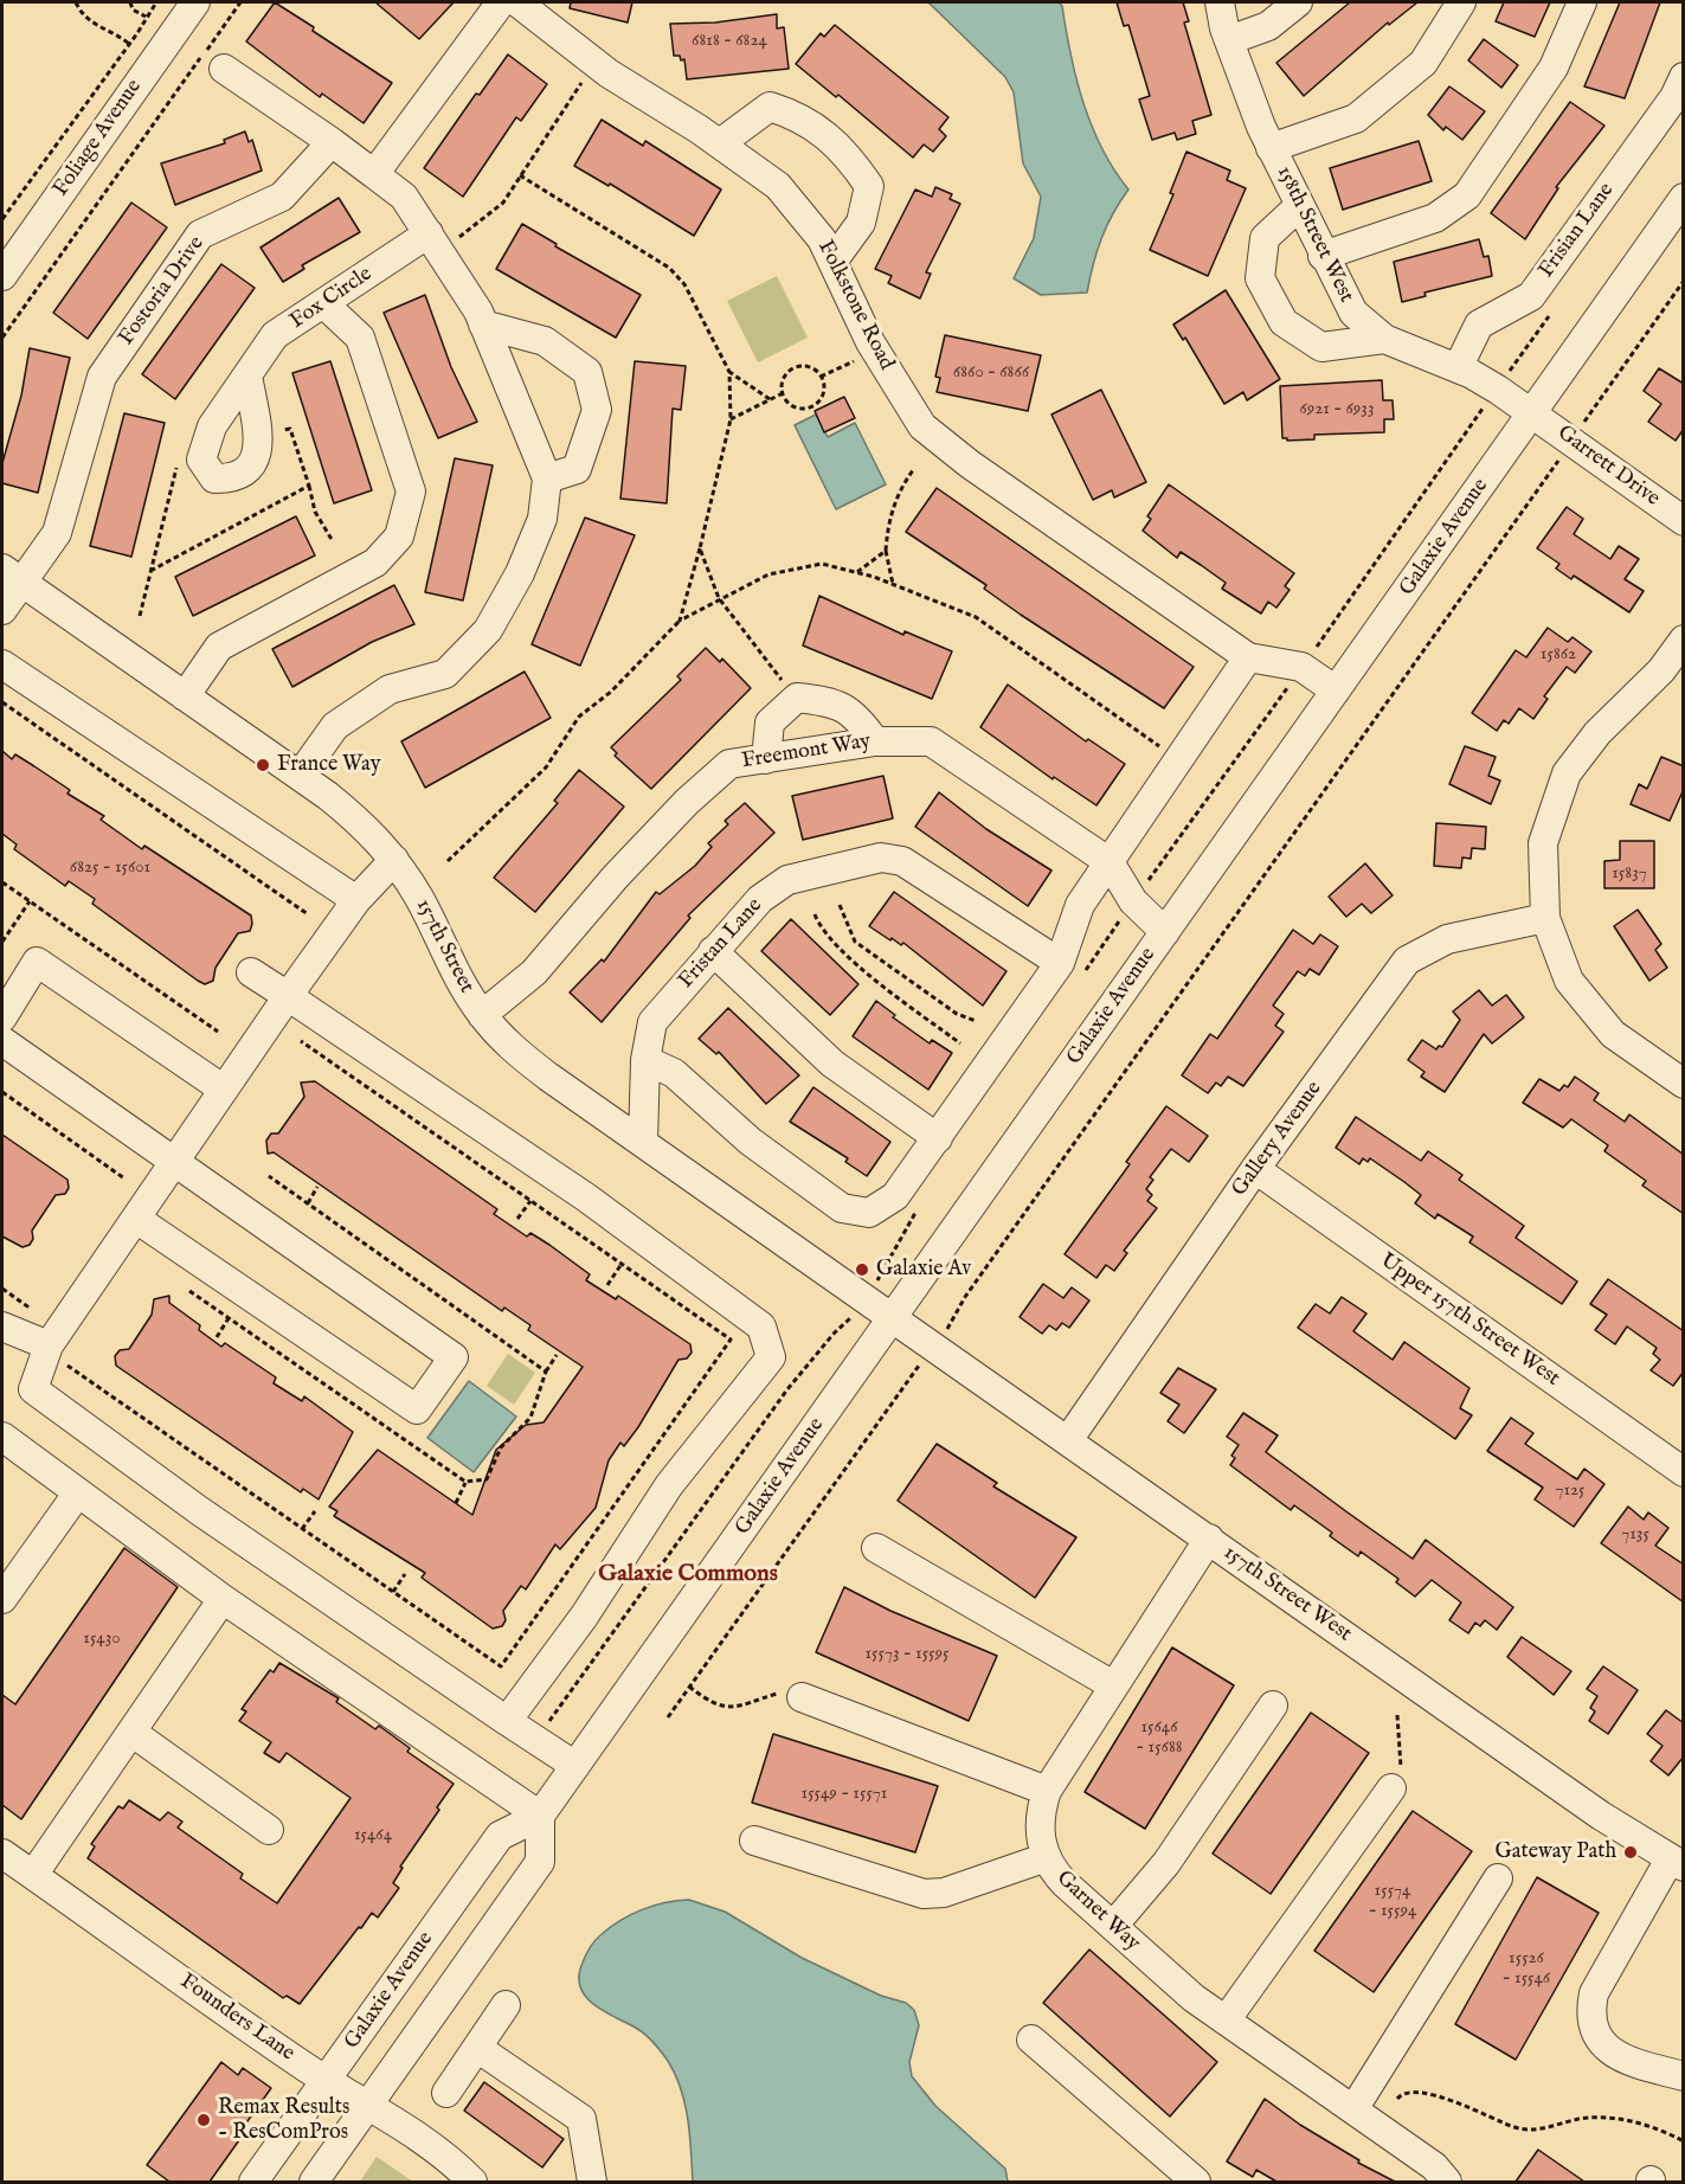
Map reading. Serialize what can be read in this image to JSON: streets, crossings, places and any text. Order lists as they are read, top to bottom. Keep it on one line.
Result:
{"streets":{"street":["Foliage Avenue","Frisian Lane","158th Street West","Fostoria Drive","Fox Circle","Folkstone Road","Garrett Drive","Galaxie Avenue","Freemont Way","Fristan Lane","157th Street","Gallery Avenue","Upper 157th Street West","157th Street West","Garnet Way","Founders Lane"]},"crossings":[["Frisian Lane","158th Street West"],["158th Street West","Garrett Drive"],["158th Street West","Galaxie Avenue"],["Fostoria Drive","157th Street"],["Folkstone Road","Galaxie Avenue"],["Garrett Drive","Galaxie Avenue"],["Galaxie Avenue","Freemont Way"],["Galaxie Avenue","157th Street"],["Galaxie Avenue","157th Street West"],["Galaxie Avenue","Founders Lane"],["Freemont Way","157th Street"],["Fristan Lane","157th Street"],["157th Street","157th Street West"],["Gallery Avenue","Upper 157th Street West"],["Gallery Avenue","157th Street West"],["157th Street West","Garnet Way"]],"districts":["Galaxie Commons"],"places":["France Way","Galaxie Av","Gateway Path","Remax Results - ResComPros"],"house_numbers":["6818 - 6824","6860 - 6866","6921 - 6933","15862","6825 - 15601","15837","7125","7135","15430","15573 - 15595","15646 - 15688","15549 - 15571","15464","15574 - 15594","15526 - 15546"]}
